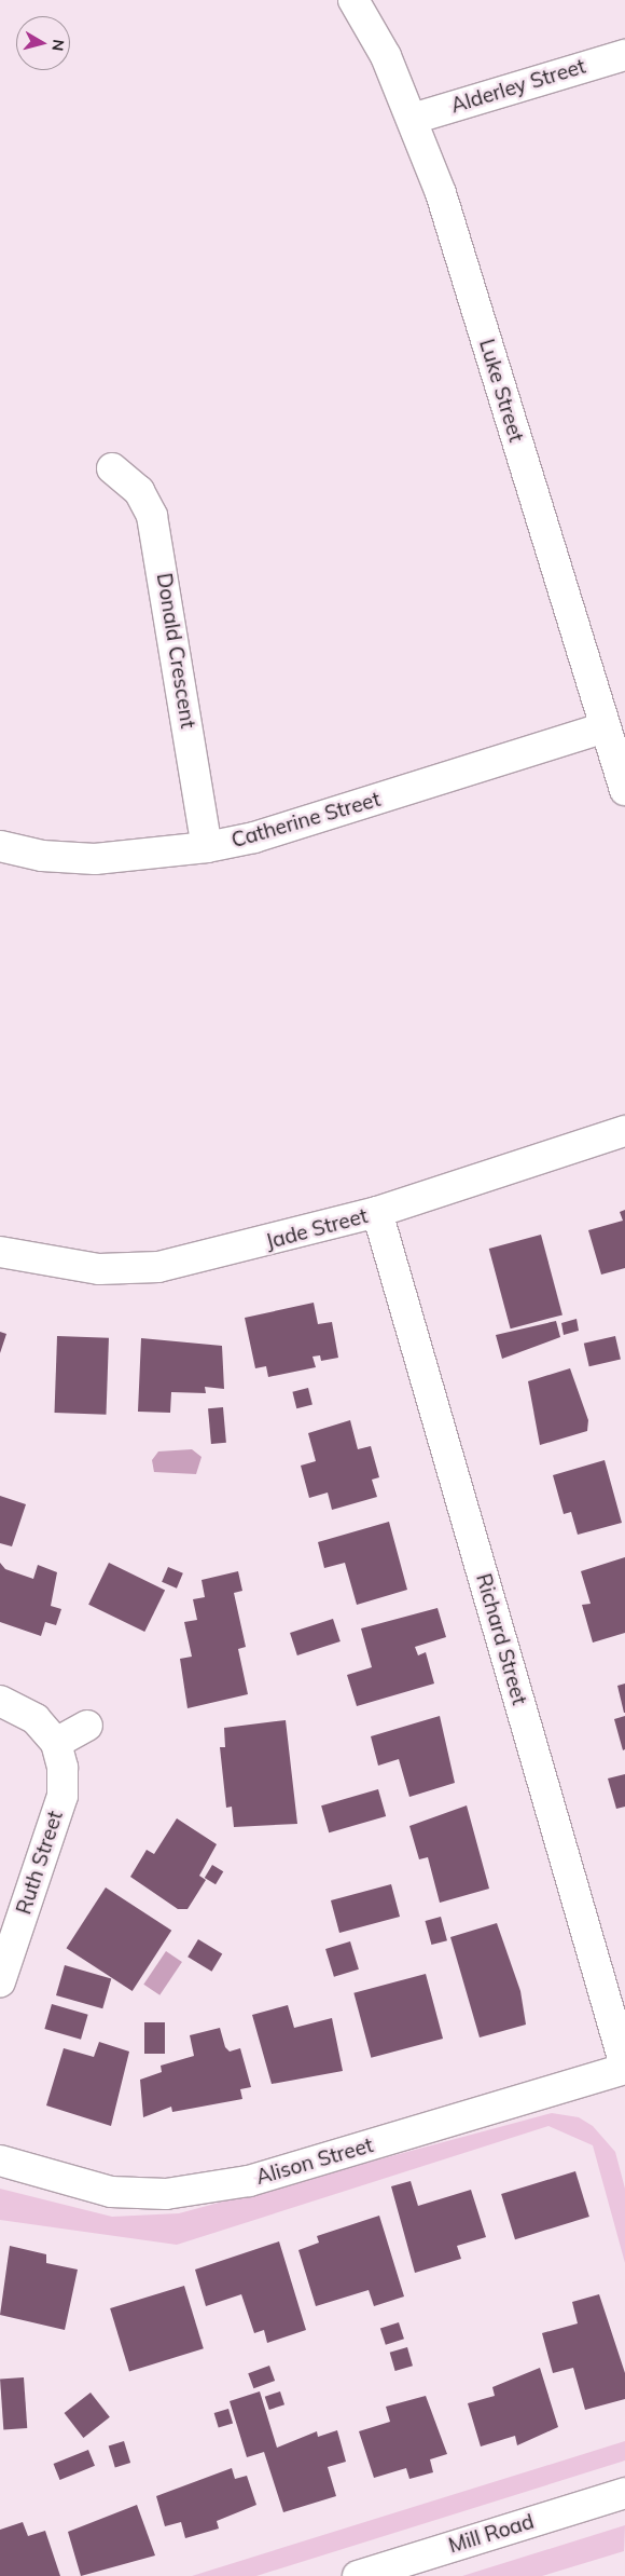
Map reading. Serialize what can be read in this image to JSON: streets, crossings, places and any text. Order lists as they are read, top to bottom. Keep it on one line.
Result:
{"streets":{"street":["Alderley Street","Luke Street","Donald Crescent","Catherine Street","Jade Street","Richard Street","Ruth Street","Alison Street","Mill Road"]},"crossings":[["Alderley Street","Luke Street"],["Luke Street","Catherine Street"],["Donald Crescent","Catherine Street"],["Jade Street","Richard Street"],["Richard Street","Alison Street"]],"north":"right"}
